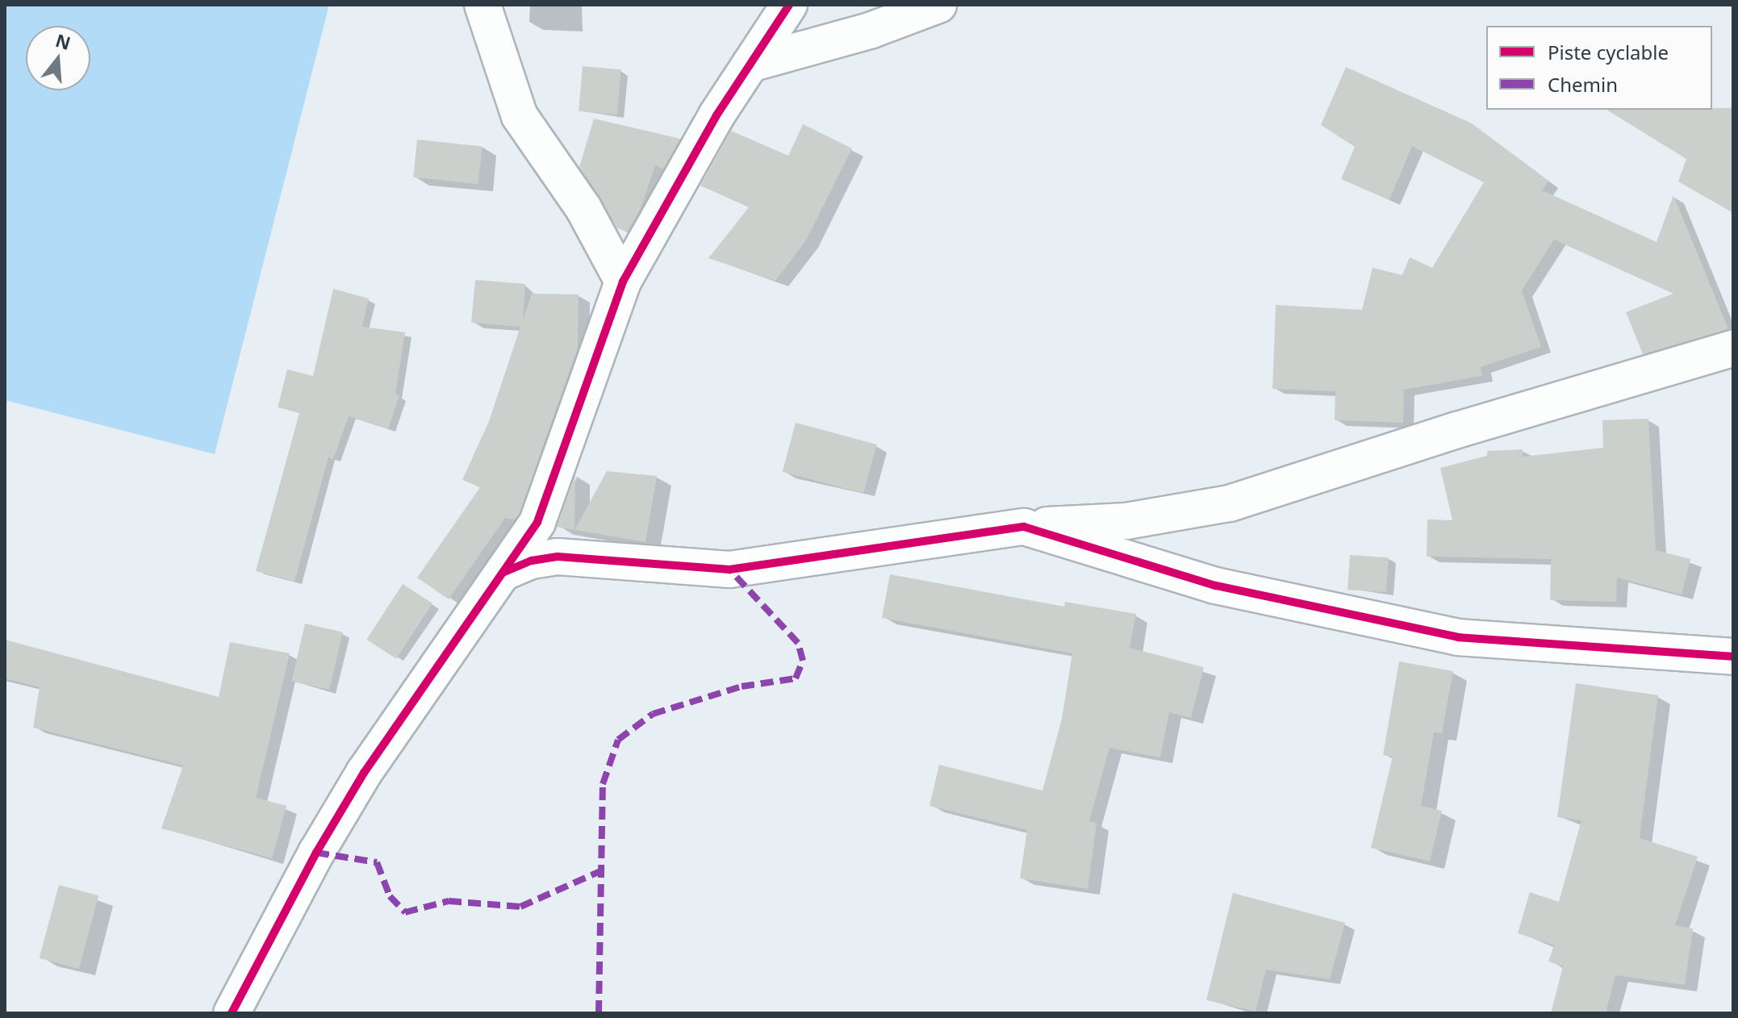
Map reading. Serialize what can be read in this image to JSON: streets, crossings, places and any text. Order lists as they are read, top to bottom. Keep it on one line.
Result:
{"legend":["Piste cyclable","Chemin"],"north":"top"}
